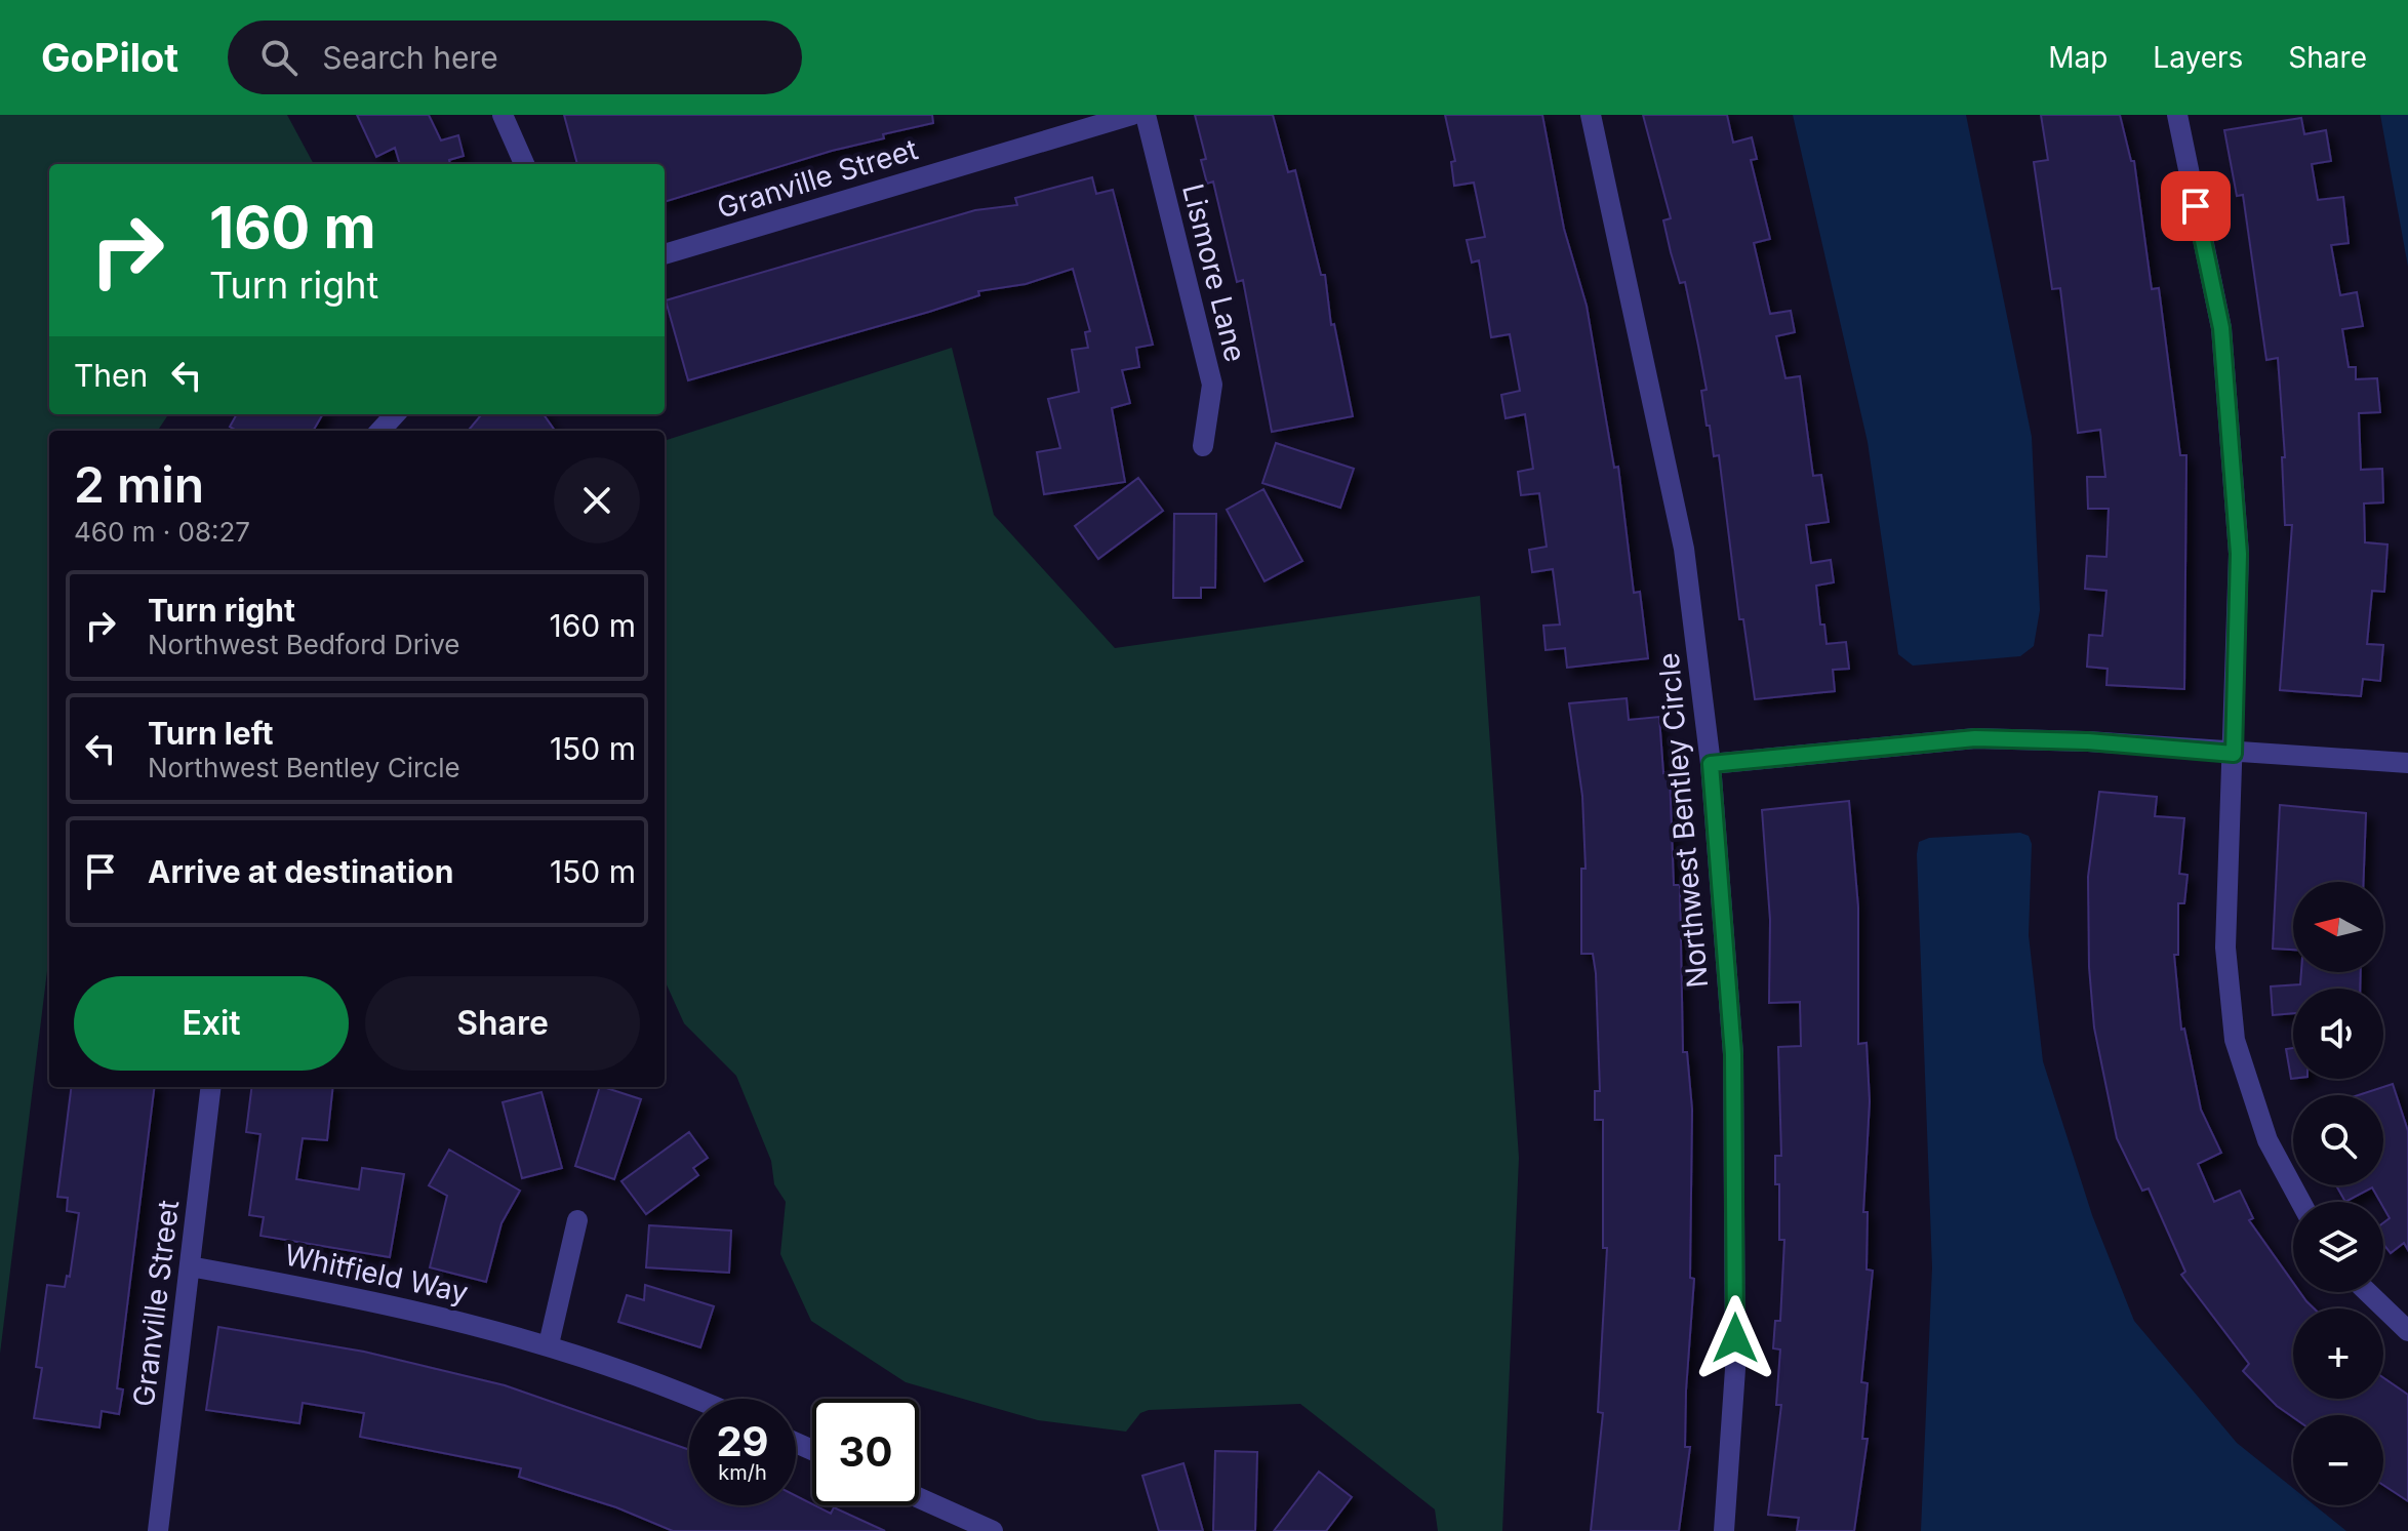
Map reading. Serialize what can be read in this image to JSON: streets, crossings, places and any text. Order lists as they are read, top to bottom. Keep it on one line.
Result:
{"streets":{"street":["Granville Street","Lismore Lane","Northwest Bentley Circle","Whitfield Way"]},"crossings":[["Granville Street","Whitfield Way"]],"north":"left","page":{"header":"GoPilot","search":"Search here","nav":["Map","Layers","Share"],"turn":["160 m","Turn right"],"then":"Then","heading":["2 min","460 m · 08:27"],"list":[{"name":"Turn right","note":"Northwest Bedford Drive","value":"160 m"},{"name":"Turn left","note":"Northwest Bentley Circle","value":"150 m"},{"name":"Arrive at destination","value":"150 m"}],"map_buttons":["+","−"],"buttons":["Exit","Share"],"speed":"29 km/h","limit":"30"}}
